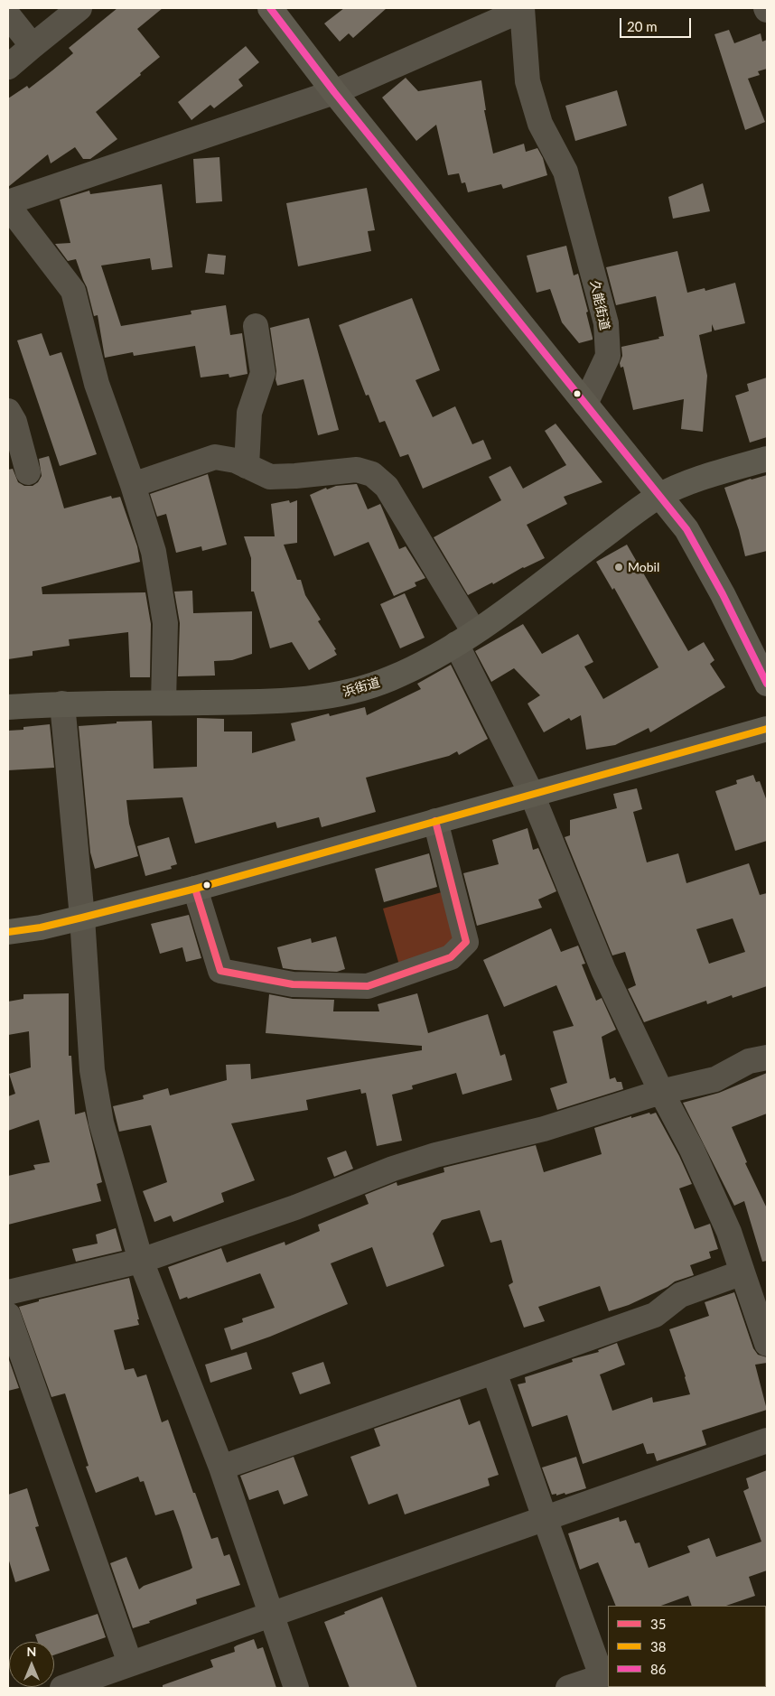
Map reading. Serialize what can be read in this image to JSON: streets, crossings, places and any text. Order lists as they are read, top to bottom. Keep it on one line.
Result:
{"streets":{"street":["久能街道","浜街道"]},"places":["Mobil"],"lines":["transit line 86","transit line 38","transit line 35"],"legend":["35","38","86"],"scale_bar":"20 m","north":"top"}
